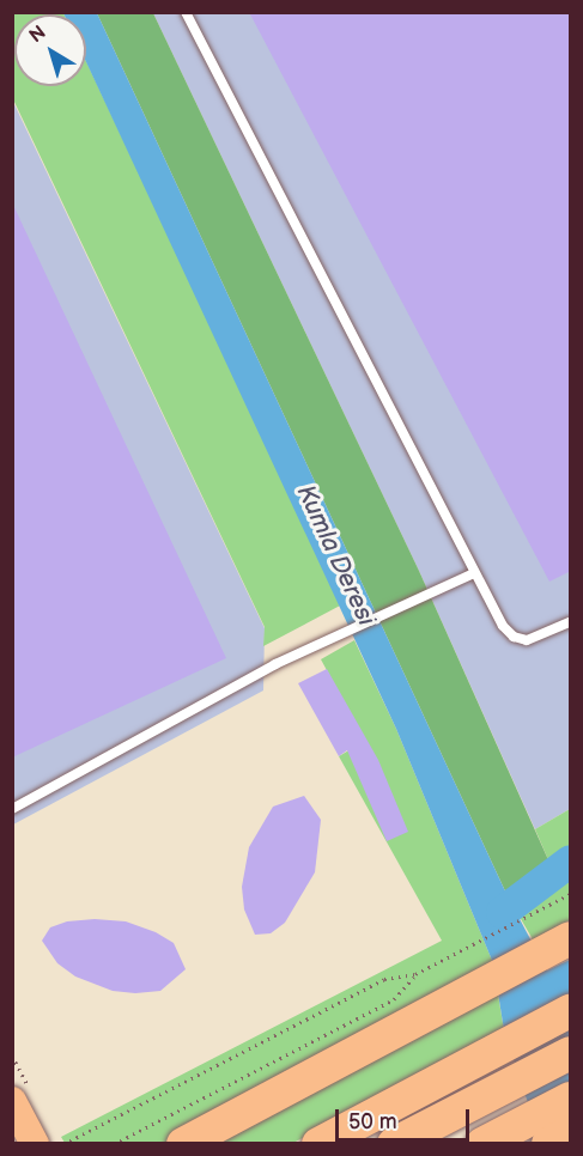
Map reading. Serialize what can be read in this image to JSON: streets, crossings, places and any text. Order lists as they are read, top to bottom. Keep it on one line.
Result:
{"water":["Kumla Deresi"],"scale_bar":"50 m","north":"top left"}
